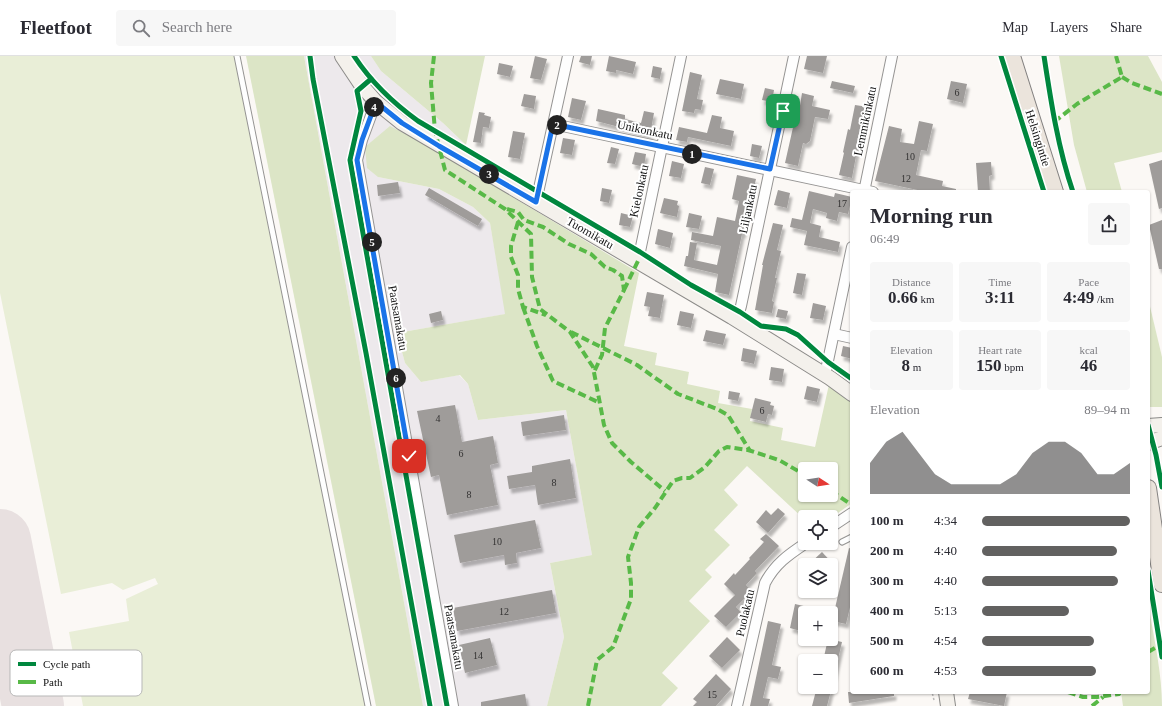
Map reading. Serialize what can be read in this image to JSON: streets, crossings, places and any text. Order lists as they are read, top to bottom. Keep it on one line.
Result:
{"streets":{"main road":["Helsingintie"],"street":["Lemmikinkatu","Unikonkatu","Kielonkatu","Liljankatu","Tuomikatu","Paatsamakatu","Puolakatu"]},"crossings":[["Unikonkatu","Kielonkatu"],["Unikonkatu","Liljankatu"],["Kielonkatu","Tuomikatu"],["Liljankatu","Tuomikatu"],["Tuomikatu","Paatsamakatu"]],"house_numbers":["6","10","12","17","6","4","6","8","8","10","12","14","15"],"legend":["Cycle path","Path"],"north":"right","page":{"header":"Fleetfoot","search":"Search here","nav":["Map","Layers","Share"],"pins":["4","2","1","3","5","6"],"heading":["Morning run","06:49"],"stats":[["Distance","0.66 km"],["Time","3:11"],["Pace","4:49 /km"],["Elevation","8 m"],["Heart rate","150 bpm"],["kcal","46"]],"chart":["Elevation","89–94 m"],"map_buttons":["+","−"],"list":[{"name":"100 m","note":"4:34"},{"name":"200 m","note":"4:40"},{"name":"300 m","note":"4:40"},{"name":"400 m","note":"5:13"},{"name":"500 m","note":"4:54"},{"name":"600 m","note":"4:53"}]}}
